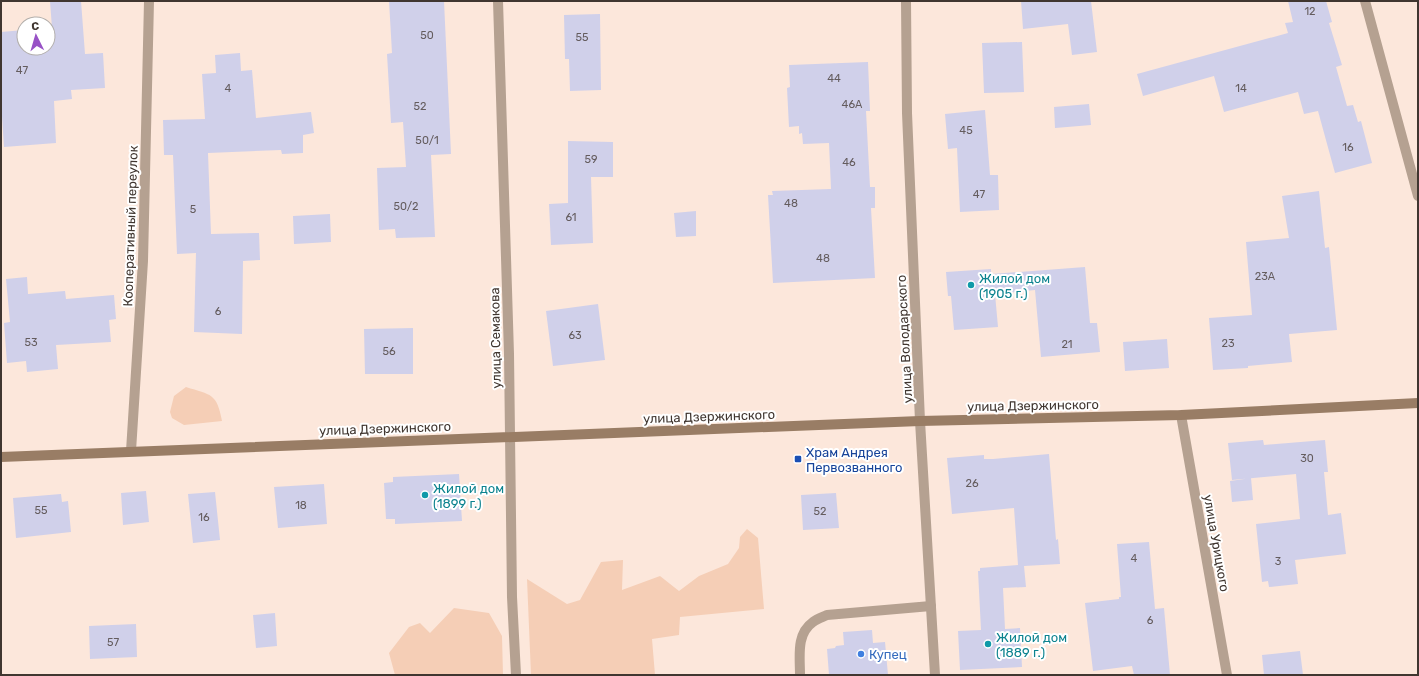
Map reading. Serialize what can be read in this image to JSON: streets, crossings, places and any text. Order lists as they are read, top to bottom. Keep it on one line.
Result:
{"streets":{"main road":["улица Дзержинского"],"street":["Кооперативный переулок","улица Семакова","улица Володарского","улица Урицкого"]},"crossings":[["Кооперативный переулок","улица Дзержинского"],["улица Семакова","улица Дзержинского"],["улица Володарского","улица Дзержинского"],["улица Дзержинского","улица Урицкого"]],"places":{"other":["Жилой дом (1905 г.)","Жилой дом (1899 г.)","Жилой дом (1889 г.)","Купец"],"transit":["Храм Андрея Первозванного"]},"house_numbers":["12","50","55","47","44","4","14","46А","52","45","50/1","16","59","46","47","48","50/2","5","61","48","23А","6","63","53","23","21","56","30","26","18","55","52","16","4","3","6","57"],"north":"top"}
